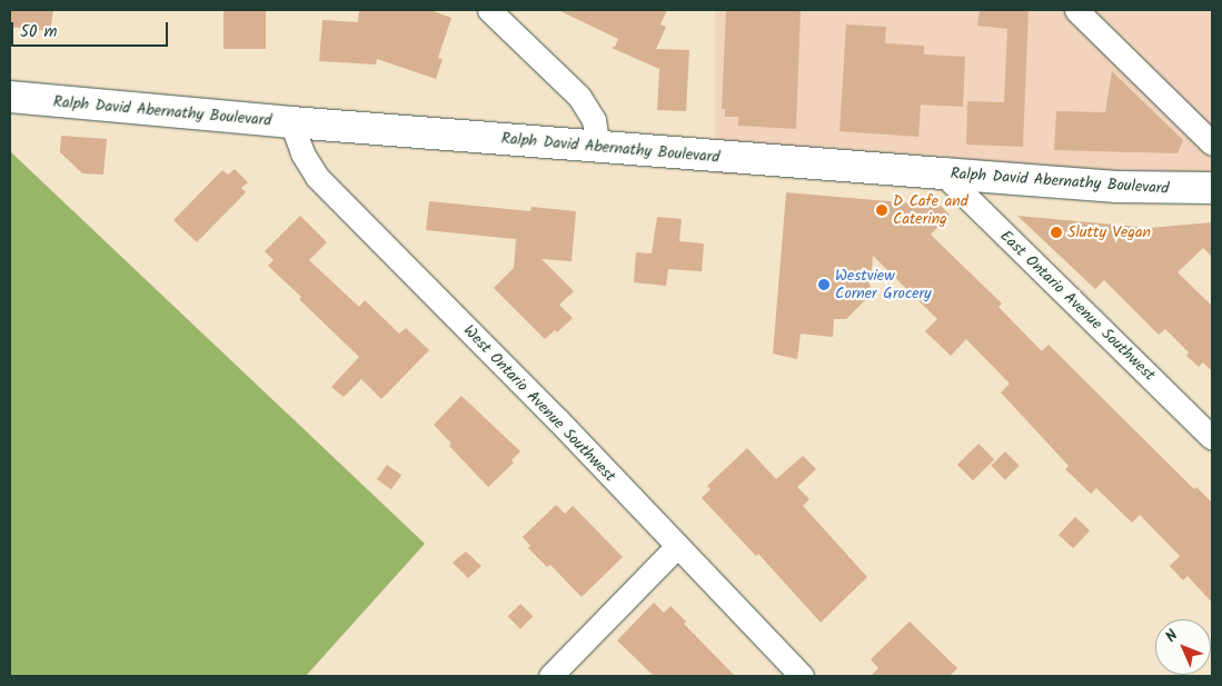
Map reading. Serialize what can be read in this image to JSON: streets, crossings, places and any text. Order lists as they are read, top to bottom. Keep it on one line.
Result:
{"streets":{"main road":["Ralph David Abernathy Boulevard"],"street":["East Ontario Avenue Southwest","West Ontario Avenue Southwest"]},"crossings":[["Ralph David Abernathy Boulevard","East Ontario Avenue Southwest"],["Ralph David Abernathy Boulevard","West Ontario Avenue Southwest"]],"places":["D Cafe and Catering","Slutty Vegan","Westview Corner Grocery"],"scale_bar":"50 m","north":"top left"}
